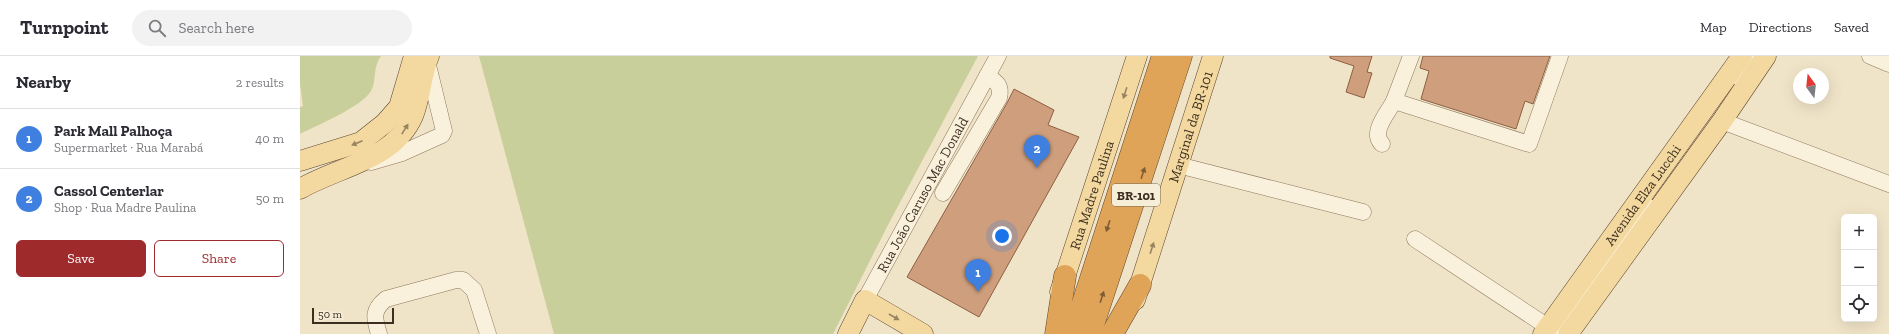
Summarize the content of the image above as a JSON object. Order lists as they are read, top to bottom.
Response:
{
  "streets": {
    "highway": ["BR-101"],
    "main road": [
      "Marginal da BR-101",
      "Rua João Caruso Mac Donald",
      "Rua Madre Paulina",
      "Avenida Elza Lucchi"
    ]
  },
  "one_way": ["Marginal da BR-101", "Rua Madre Paulina"],
  "scale_bar": "50 m",
  "north": "top",
  "page": {
    "header": "Turnpoint",
    "search": "Search here",
    "nav": ["Map", "Directions", "Saved"],
    "heading": ["Nearby", "2 results"],
    "list": [
      {
        "mark": "1",
        "name": "Park Mall Palhoça",
        "note": "Supermarket · Rua Marabá",
        "value": "40 m"
      },
      {
        "mark": "2",
        "name": "Cassol Centerlar",
        "note": "Shop · Rua Madre Paulina",
        "value": "50 m"
      }
    ],
    "pins": ["2", "1"],
    "map_buttons": ["+", "−"],
    "buttons": ["Save", "Share"],
    "scale": "50 m"
  }
}
